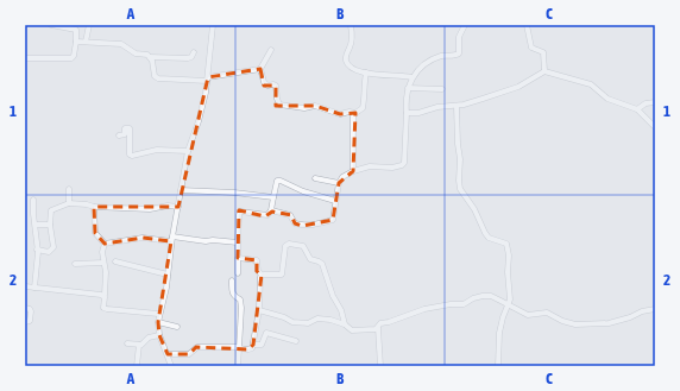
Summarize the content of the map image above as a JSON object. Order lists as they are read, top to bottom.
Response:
{
  "grid": {
    "columns": ["A", "B", "C"],
    "rows": ["1", "2"]
  }
}
